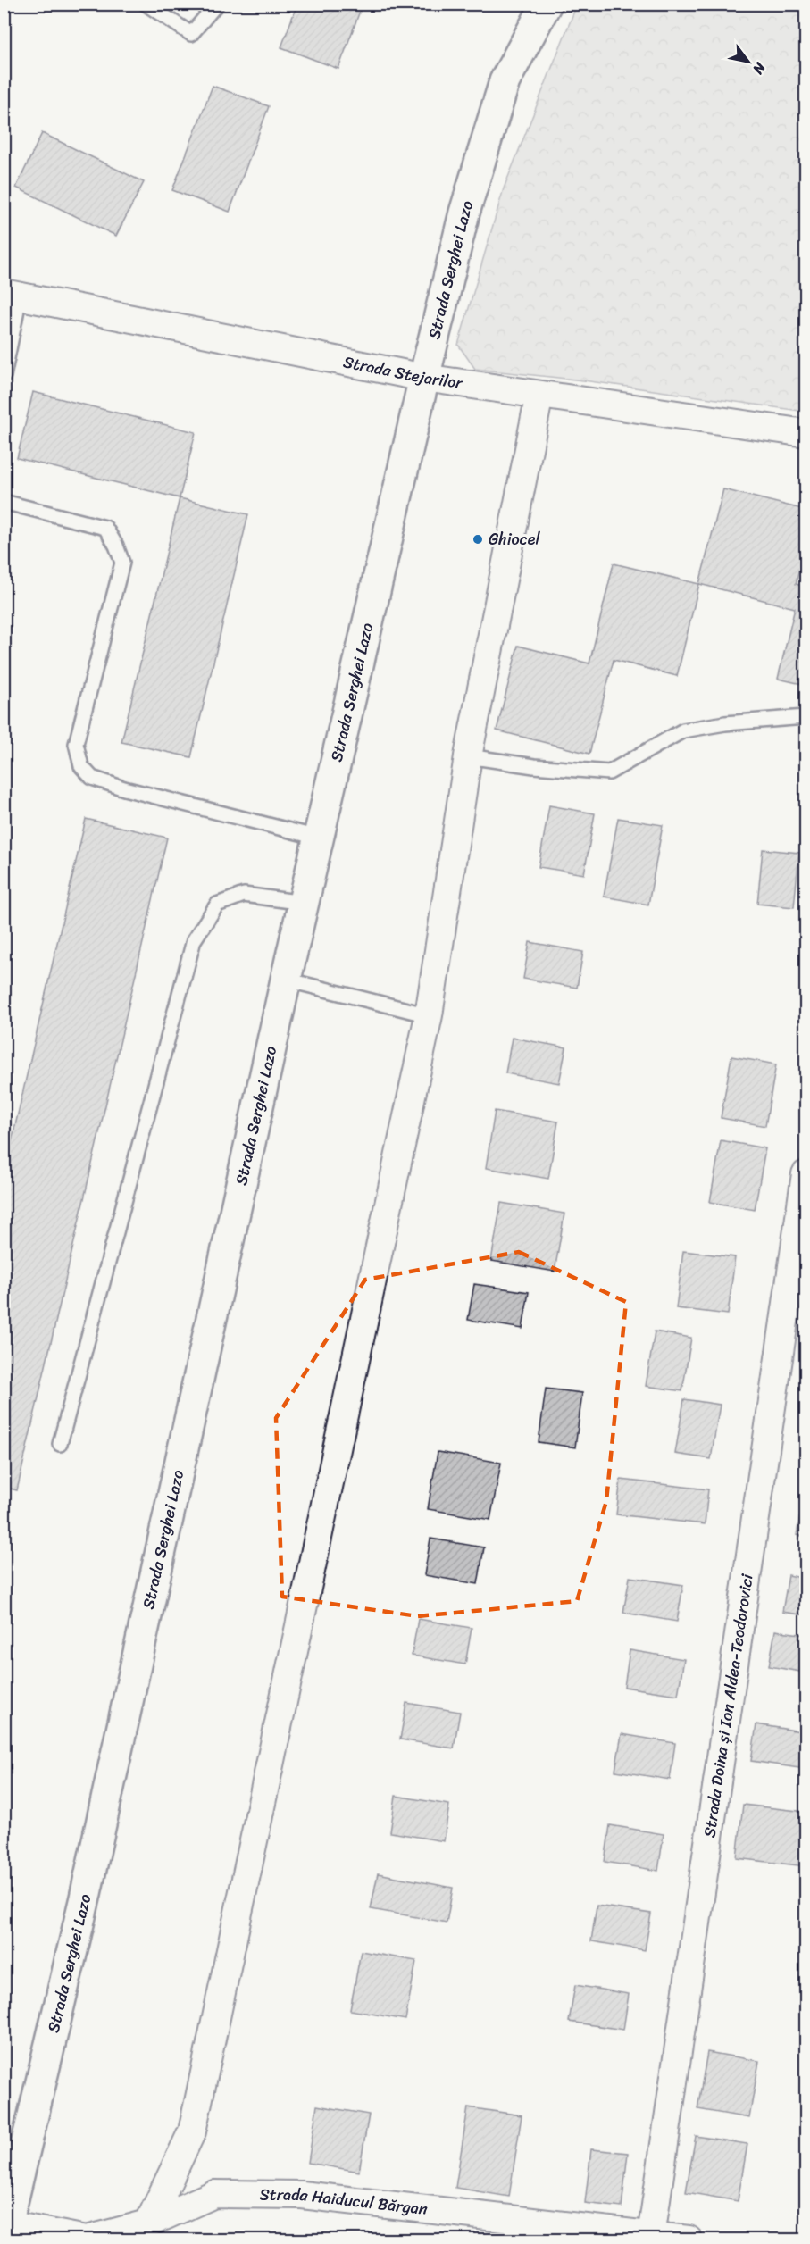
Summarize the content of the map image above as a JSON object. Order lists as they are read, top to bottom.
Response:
{
  "streets": {
    "street": [
      "Strada Serghei Lazo",
      "Strada Stejarilor",
      "Strada Doina și Ion Aldea-Teodorovici",
      "Strada Haiducul Bărgan"
    ]
  },
  "crossings": [
    ["Strada Serghei Lazo", "Strada Stejarilor"],
    ["Strada Serghei Lazo", "Strada Haiducul Bărgan"],
    ["Strada Doina și Ion Aldea-Teodorovici", "Strada Haiducul Bărgan"]
  ],
  "places": ["Ghiocel"],
  "north": "bottom right"
}
